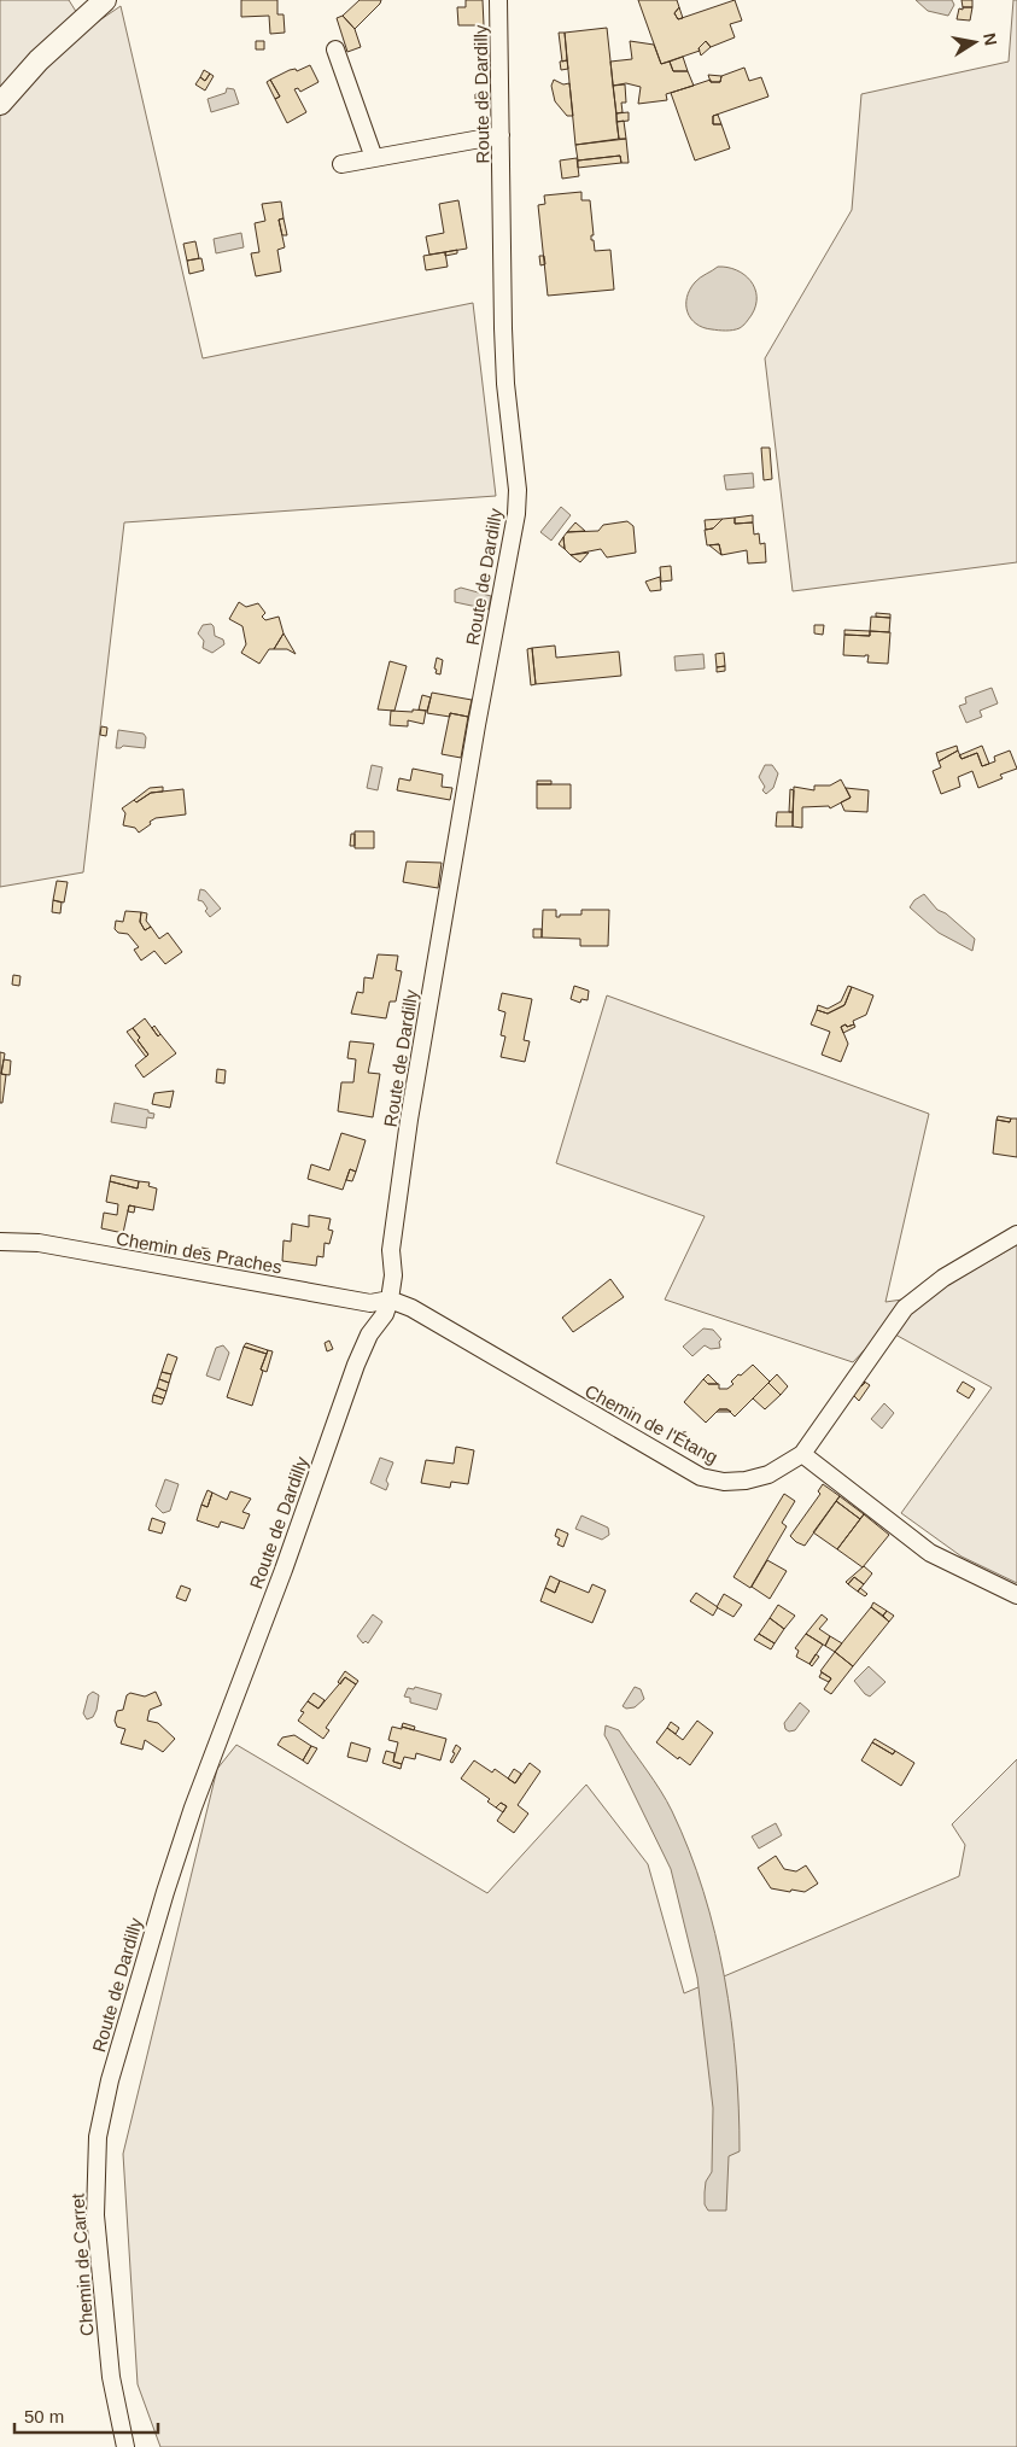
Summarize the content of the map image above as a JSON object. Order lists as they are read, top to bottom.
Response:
{
  "streets": {
    "street": [
      "Route de Dardilly",
      "Chemin des Praches",
      "Chemin de l'Étang",
      "Chemin de Carret"
    ]
  },
  "crossings": [
    ["Route de Dardilly", "Chemin des Praches"],
    ["Route de Dardilly", "Chemin de l'Étang"],
    ["Route de Dardilly", "Chemin de Carret"],
    ["Chemin des Praches", "Chemin de l'Étang"]
  ],
  "scale_bar": "50 m",
  "north": "right"
}
